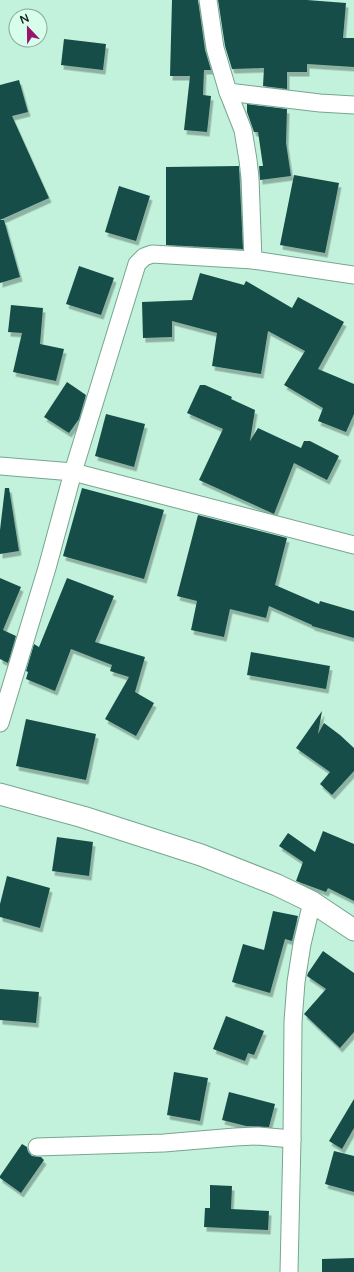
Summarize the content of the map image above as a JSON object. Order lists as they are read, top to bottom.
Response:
{
  "north": "top"
}
